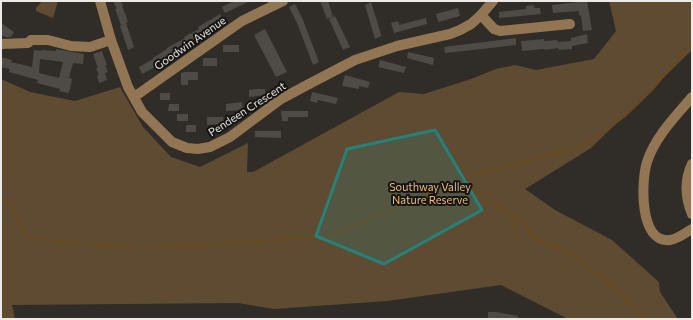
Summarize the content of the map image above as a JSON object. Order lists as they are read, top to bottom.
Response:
{
  "streets": {
    "street": ["Goodwin Avenue", "Pendeen Crescent"]
  },
  "crossings": [
    ["Goodwin Avenue", "Pendeen Crescent"]
  ],
  "parks": ["Southway Valley Nature Reserve"]
}
